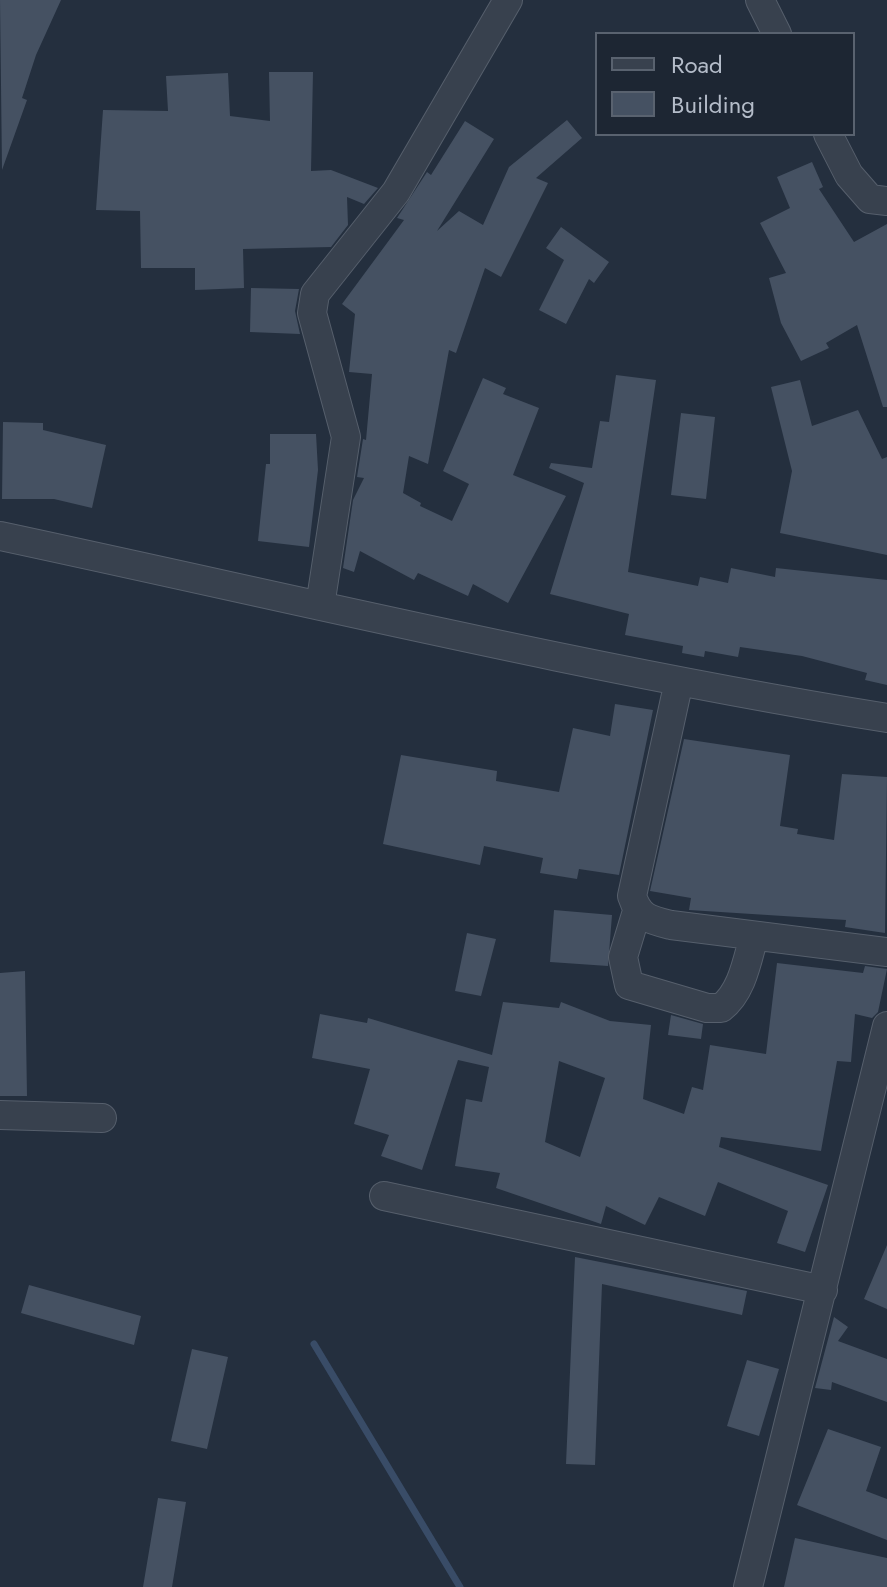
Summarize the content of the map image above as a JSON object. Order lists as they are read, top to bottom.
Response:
{
  "legend": ["Road", "Building"]
}
